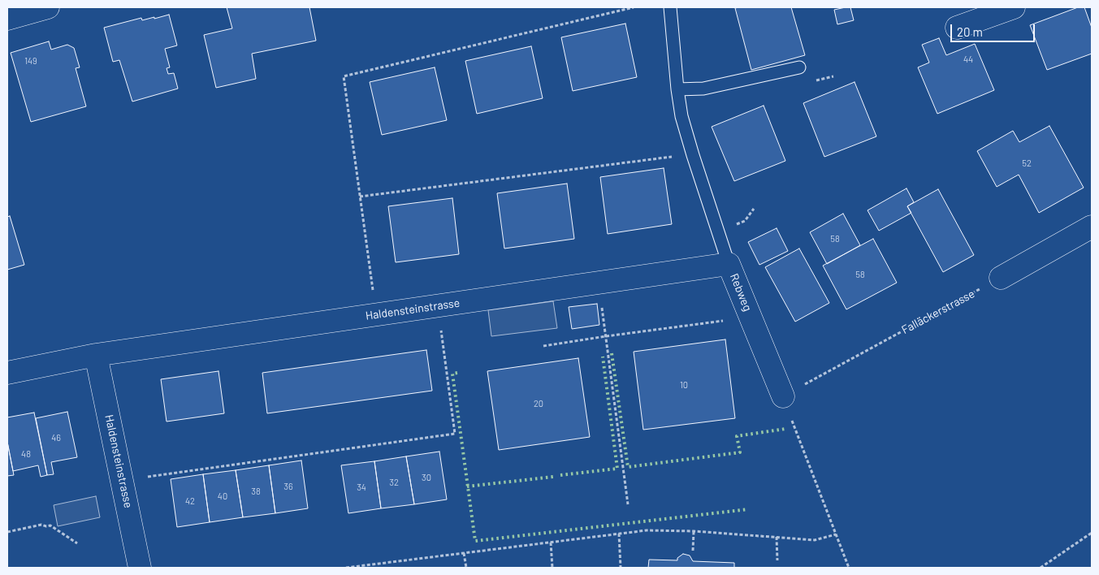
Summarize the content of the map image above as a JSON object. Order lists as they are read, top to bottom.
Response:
{
  "streets": {
    "street": ["Rebweg", "Haldensteinstrasse"],
    "path": ["Falläckerstrasse"]
  },
  "crossings": [
    ["Rebweg", "Haldensteinstrasse"],
    ["Rebweg", "Falläckerstrasse"]
  ],
  "house_numbers": [
    "44",
    "149",
    "52",
    "58",
    "58",
    "10",
    "20",
    "46",
    "48",
    "30",
    "32",
    "36",
    "34",
    "38",
    "40",
    "42"
  ],
  "scale_bar": "20 m"
}
